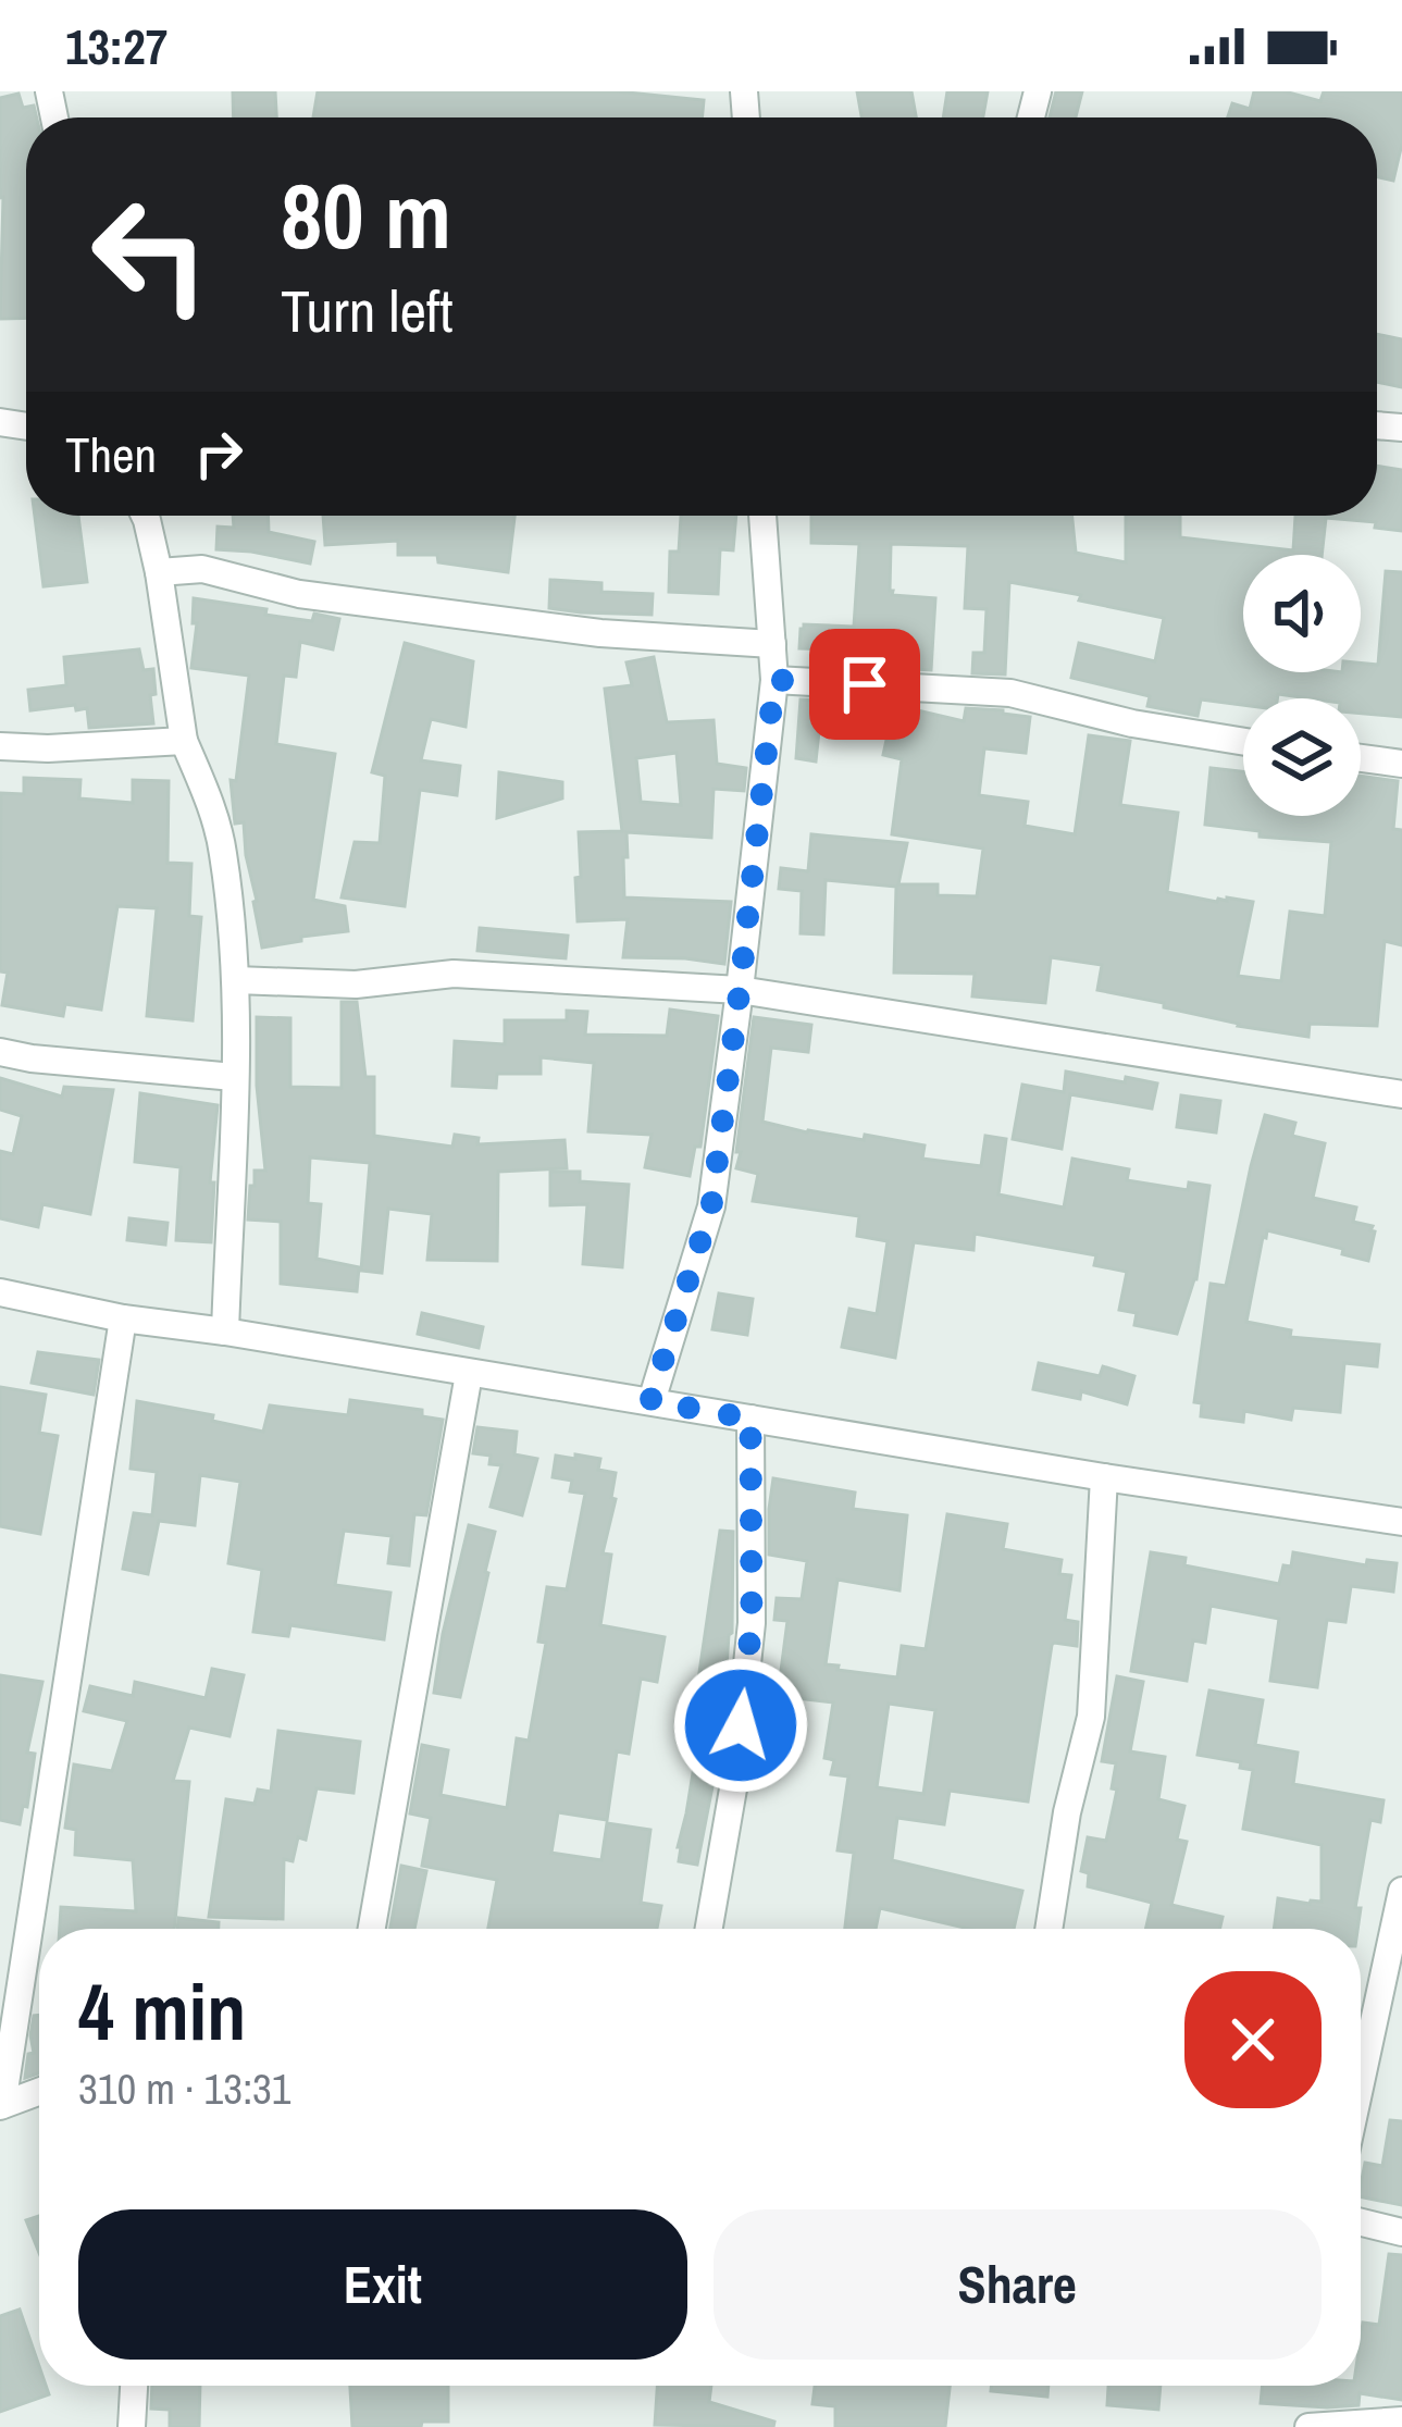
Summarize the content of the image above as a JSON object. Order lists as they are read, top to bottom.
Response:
{
  "page": {
    "status": "13:27",
    "turn": ["80 m", "Turn left"],
    "then": "Then",
    "heading": ["4 min", "310 m · 13:31"],
    "buttons": ["Exit", "Share"]
  }
}
